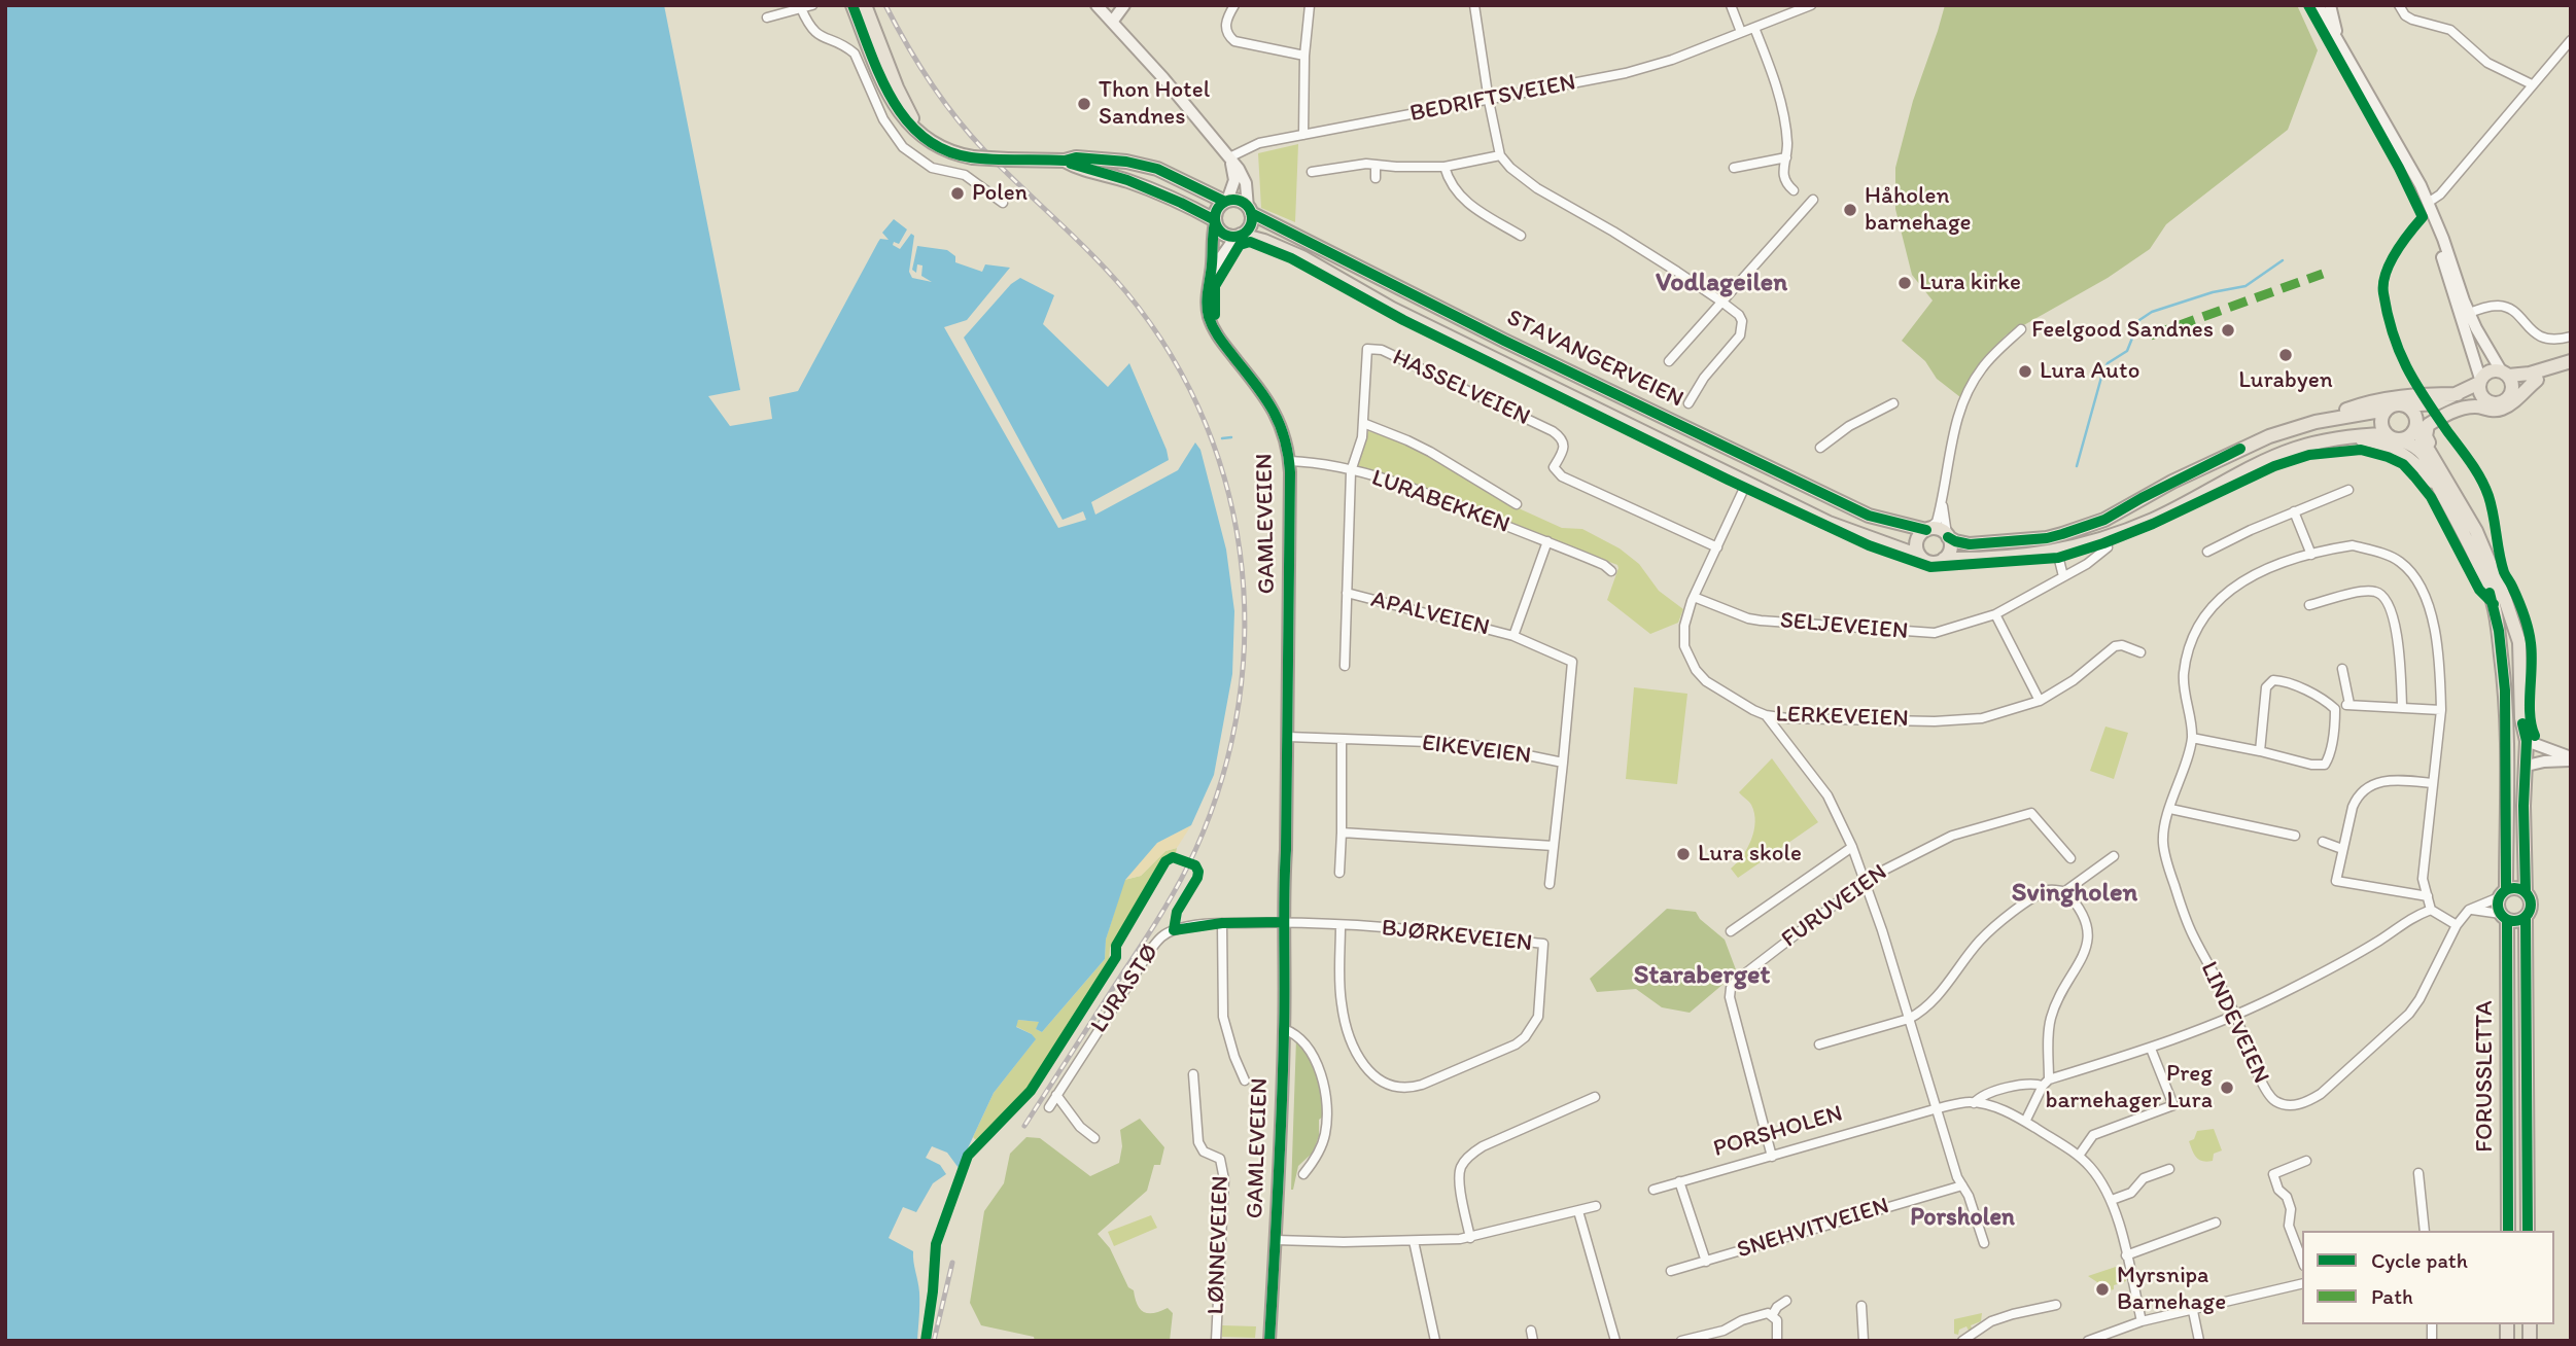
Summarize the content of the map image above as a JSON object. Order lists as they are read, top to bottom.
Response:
{
  "streets": {
    "main road": ["STAVANGERVEIEN", "GAMLEVEIEN", "FORUSSLETTA"],
    "street": [
      "BEDRIFTSVEIEN",
      "HASSELVEIEN",
      "LURABEKKEN",
      "APALVEIEN",
      "SELJEVEIEN",
      "LERKEVEIEN",
      "EIKEVEIEN",
      "FURUVEIEN",
      "BJØRKEVEIEN",
      "LURASTØ",
      "LINDEVEIEN",
      "PORSHOLEN",
      "SNEHVITVEIEN",
      "LØNNEVEIEN"
    ]
  },
  "crossings": [
    ["STAVANGERVEIEN", "GAMLEVEIEN"],
    ["STAVANGERVEIEN", "LERKEVEIEN"],
    ["HASSELVEIEN", "LURABEKKEN"],
    ["HASSELVEIEN", "APALVEIEN"],
    ["HASSELVEIEN", "LERKEVEIEN"],
    ["LURABEKKEN", "GAMLEVEIEN"],
    ["LURABEKKEN", "APALVEIEN"],
    ["GAMLEVEIEN", "EIKEVEIEN"],
    ["GAMLEVEIEN", "BJØRKEVEIEN"],
    ["GAMLEVEIEN", "LURASTØ"],
    ["APALVEIEN", "EIKEVEIEN"],
    ["SELJEVEIEN", "LERKEVEIEN"],
    ["FURUVEIEN", "PORSHOLEN"],
    ["BJØRKEVEIEN", "LURASTØ"],
    ["LINDEVEIEN", "PORSHOLEN"],
    ["PORSHOLEN", "SNEHVITVEIEN"]
  ],
  "districts": [
    "Vodlageilen",
    "Svingholen",
    "Staraberget",
    "Porsholen"
  ],
  "places": [
    "Thon Hotel Sandnes",
    "Polen",
    "Håholen barnehage",
    "Lura kirke",
    "Feelgood Sandnes",
    "Lurabyen",
    "Lura Auto",
    "Lura skole",
    "Preg barnehager Lura",
    "Myrsnipa Barnehage"
  ],
  "legend": ["Cycle path", "Path"]
}
